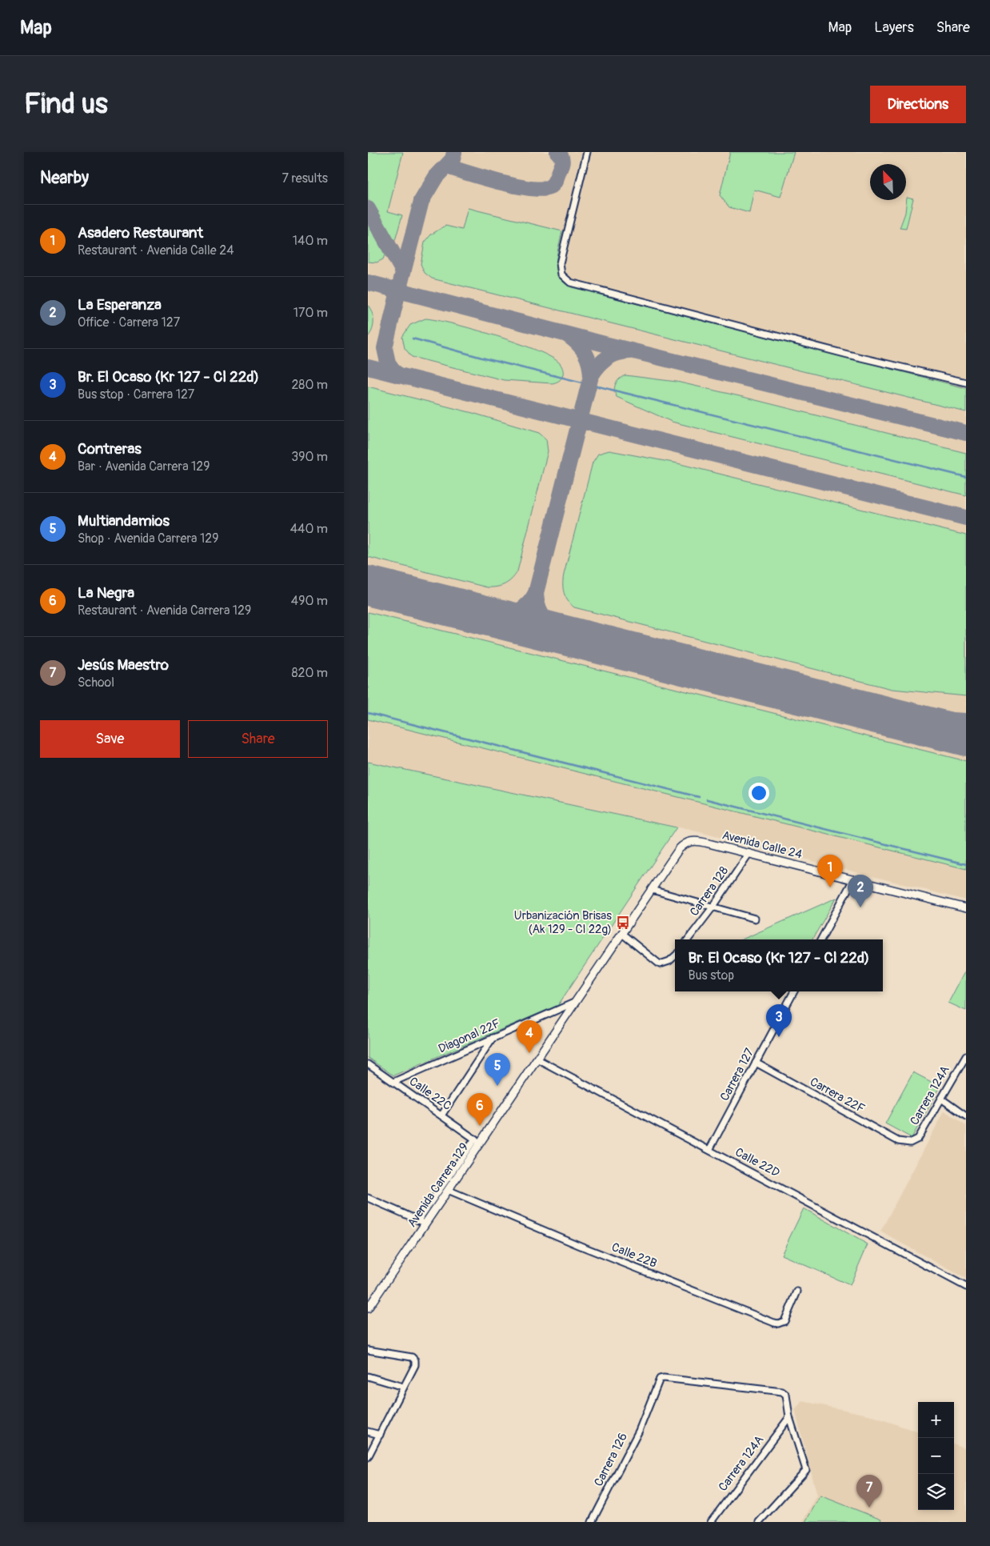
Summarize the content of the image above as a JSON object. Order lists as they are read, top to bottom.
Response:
{
  "streets": {
    "main road": ["Avenida Calle 24", "Avenida Carrera 129"],
    "street": [
      "Carrera 128",
      "Diagonal 22F",
      "Carrera 127",
      "Calle 22C",
      "Carrera 22F",
      "Carrera 124A",
      "Calle 22D",
      "Calle 22B",
      "Carrera 126"
    ]
  },
  "crossings": [
    ["Avenida Calle 24", "Carrera 128"],
    ["Avenida Calle 24", "Avenida Carrera 129"],
    ["Diagonal 22F", "Calle 22C"],
    ["Diagonal 22F", "Avenida Carrera 129"],
    ["Carrera 127", "Carrera 22F"],
    ["Carrera 127", "Calle 22D"],
    ["Calle 22C", "Avenida Carrera 129"],
    ["Carrera 22F", "Carrera 124A"],
    ["Carrera 124A", "Carrera 126"],
    ["Calle 22D", "Avenida Carrera 129"],
    ["Avenida Carrera 129", "Calle 22B"]
  ],
  "places": {
    "bus stop": ["Urbanización Brisas (Ak 129 - Cl 22g)"]
  },
  "north": "top left",
  "page": {
    "header": "Map",
    "nav": ["Map", "Layers", "Share"],
    "buttons": [
      "Directions",
      ["Save", "Share"]
    ],
    "title": "Find us",
    "heading": ["Nearby", "7 results"],
    "list": [
      {
        "mark": "1",
        "name": "Asadero Restaurant",
        "note": "Restaurant · Avenida Calle 24",
        "value": "140 m"
      },
      {
        "mark": "2",
        "name": "La Esperanza",
        "note": "Office · Carrera 127",
        "value": "170 m"
      },
      {
        "mark": "3",
        "name": "Br. El Ocaso (Kr 127 - Cl 22d)",
        "note": "Bus stop · Carrera 127",
        "value": "280 m"
      },
      {
        "mark": "4",
        "name": "Contreras",
        "note": "Bar · Avenida Carrera 129",
        "value": "390 m"
      },
      {
        "mark": "5",
        "name": "Multiandamios",
        "note": "Shop · Avenida Carrera 129",
        "value": "440 m"
      },
      {
        "mark": "6",
        "name": "La Negra",
        "note": "Restaurant · Avenida Carrera 129",
        "value": "490 m"
      },
      {
        "mark": "7",
        "name": "Jesús Maestro",
        "note": "School",
        "value": "820 m"
      }
    ],
    "pins": [
      "1",
      "2",
      "3",
      "4",
      "5",
      "6",
      "7"
    ],
    "popup": ["Br. El Ocaso (Kr 127 - Cl 22d)", "Bus stop"],
    "map_buttons": ["+", "−"]
  }
}
